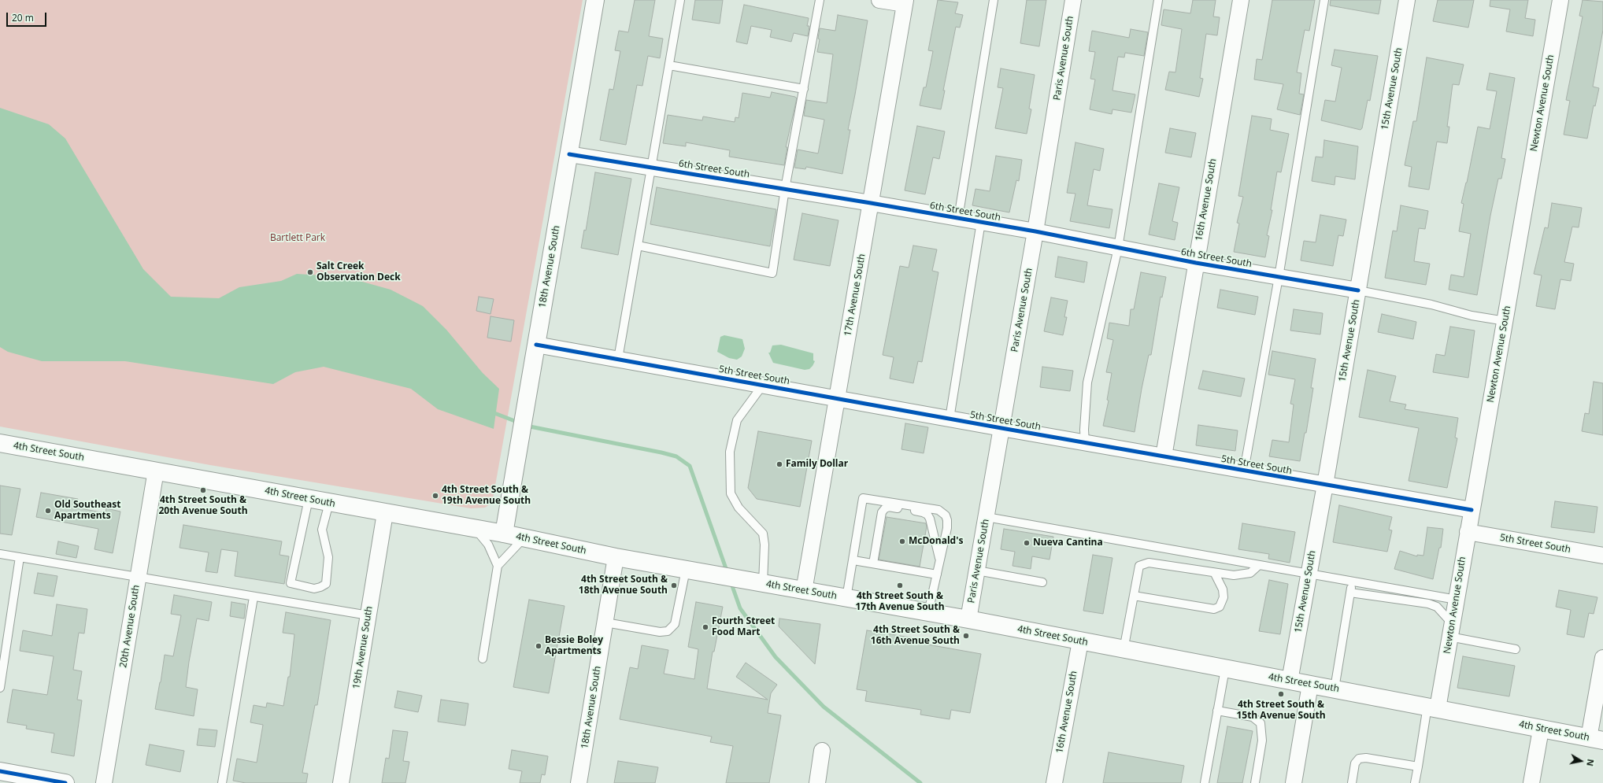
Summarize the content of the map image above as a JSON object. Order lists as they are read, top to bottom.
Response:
{
  "streets": {
    "main road": ["18th Avenue South", "4th Street South"],
    "street": [
      "Paris Avenue South",
      "15th Avenue South",
      "Newton Avenue South",
      "6th Street South",
      "16th Avenue South",
      "17th Avenue South",
      "5th Street South",
      "20th Avenue South",
      "19th Avenue South"
    ]
  },
  "crossings": [
    ["Paris Avenue South", "6th Street South"],
    ["Paris Avenue South", "5th Street South"],
    ["Paris Avenue South", "4th Street South"],
    ["15th Avenue South", "6th Street South"],
    ["15th Avenue South", "5th Street South"],
    ["15th Avenue South", "4th Street South"],
    ["Newton Avenue South", "5th Street South"],
    ["Newton Avenue South", "4th Street South"],
    ["6th Street South", "16th Avenue South"],
    ["6th Street South", "18th Avenue South"],
    ["6th Street South", "17th Avenue South"],
    ["16th Avenue South", "5th Street South"],
    ["16th Avenue South", "4th Street South"],
    ["18th Avenue South", "5th Street South"],
    ["18th Avenue South", "4th Street South"],
    ["17th Avenue South", "5th Street South"],
    ["17th Avenue South", "4th Street South"],
    ["4th Street South", "20th Avenue South"],
    ["4th Street South", "19th Avenue South"]
  ],
  "parks": ["Bartlett Park"],
  "places": [
    "Salt Creek Observation Deck",
    "Family Dollar",
    "4th Street South & 20th Avenue South",
    "4th Street South & 19th Avenue South",
    "Old Southeast Apartments",
    "McDonald's",
    "Nueva Cantina",
    "4th Street South & 18th Avenue South",
    "4th Street South & 17th Avenue South",
    "Fourth Street Food Mart",
    "4th Street South & 16th Avenue South",
    "Bessie Boley Apartments",
    "4th Street South & 15th Avenue South"
  ],
  "scale_bar": "20 m",
  "north": "right"
}
